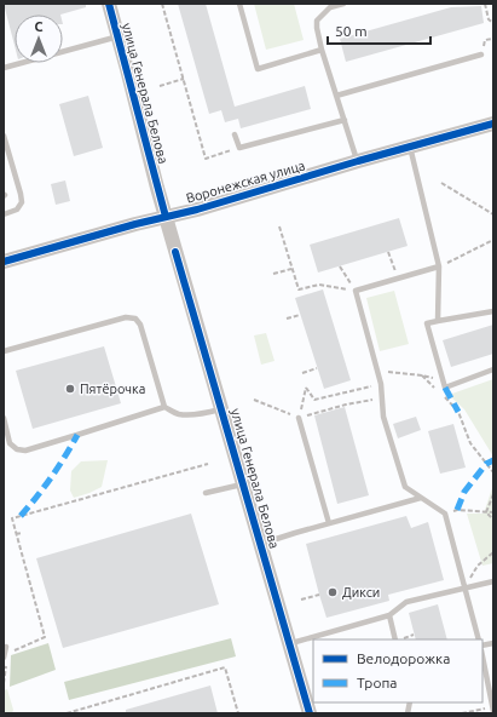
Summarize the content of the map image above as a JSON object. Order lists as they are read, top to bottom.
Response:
{
  "streets": {
    "street": ["улица Генерала Белова", "Воронежская улица"]
  },
  "crossings": [
    ["улица Генерала Белова", "Воронежская улица"]
  ],
  "places": ["Пятёрочка", "Дикси"],
  "legend": ["Велодорожка", "Тропа"],
  "scale_bar": "50 m",
  "north": "top"
}
